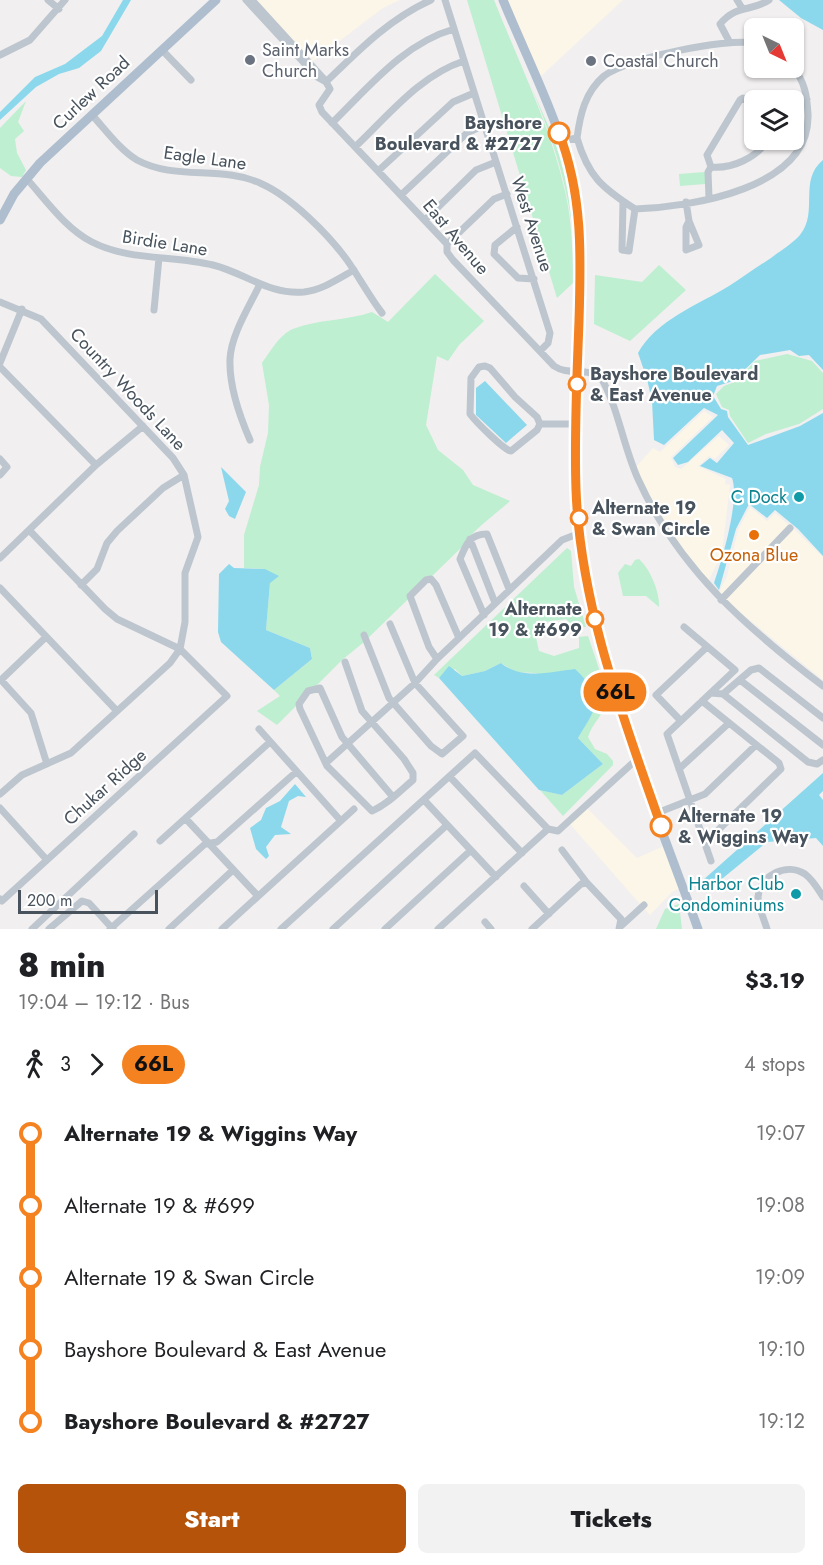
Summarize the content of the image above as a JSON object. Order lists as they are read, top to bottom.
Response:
{
  "streets": {
    "main road": ["Curlew Road"],
    "street": [
      "Eagle Lane",
      "West Avenue",
      "East Avenue",
      "Birdie Lane",
      "Country Woods Lane",
      "Chukar Ridge"
    ]
  },
  "crossings": [
    ["Curlew Road", "Eagle Lane"],
    ["Curlew Road", "Birdie Lane"],
    ["Eagle Lane", "Birdie Lane"],
    ["West Avenue", "East Avenue"],
    ["Country Woods Lane", "Chukar Ridge"]
  ],
  "places": [
    "Saint Marks Church",
    "Coastal Church",
    "Bayshore Boulevard & #2727",
    "Bayshore Boulevard & East Avenue",
    "C Dock",
    "Alternate 19 & Swan Circle",
    "Ozona Blue",
    "Alternate 19 & #699",
    "Alternate 19 & Wiggins Way",
    "Harbor Club Condominiums"
  ],
  "lines": ["bus line 66L"],
  "scale_bar": "200 m",
  "north": "bottom right",
  "page": {
    "on_map": "66L",
    "scale": "200 m",
    "heading": ["8 min", "19:04 – 19:12 · Bus", "$3.19"],
    "legs": ["3", "66L", "4 stops"],
    "list": [
      {
        "name": "Alternate 19 & Wiggins Way",
        "value": "19:07"
      },
      {
        "name": "Alternate 19 & #699",
        "value": "19:08"
      },
      {
        "name": "Alternate 19 & Swan Circle",
        "value": "19:09"
      },
      {
        "name": "Bayshore Boulevard & East Avenue",
        "value": "19:10"
      },
      {
        "name": "Bayshore Boulevard & #2727",
        "value": "19:12"
      }
    ],
    "buttons": ["Start", "Tickets"]
  }
}
